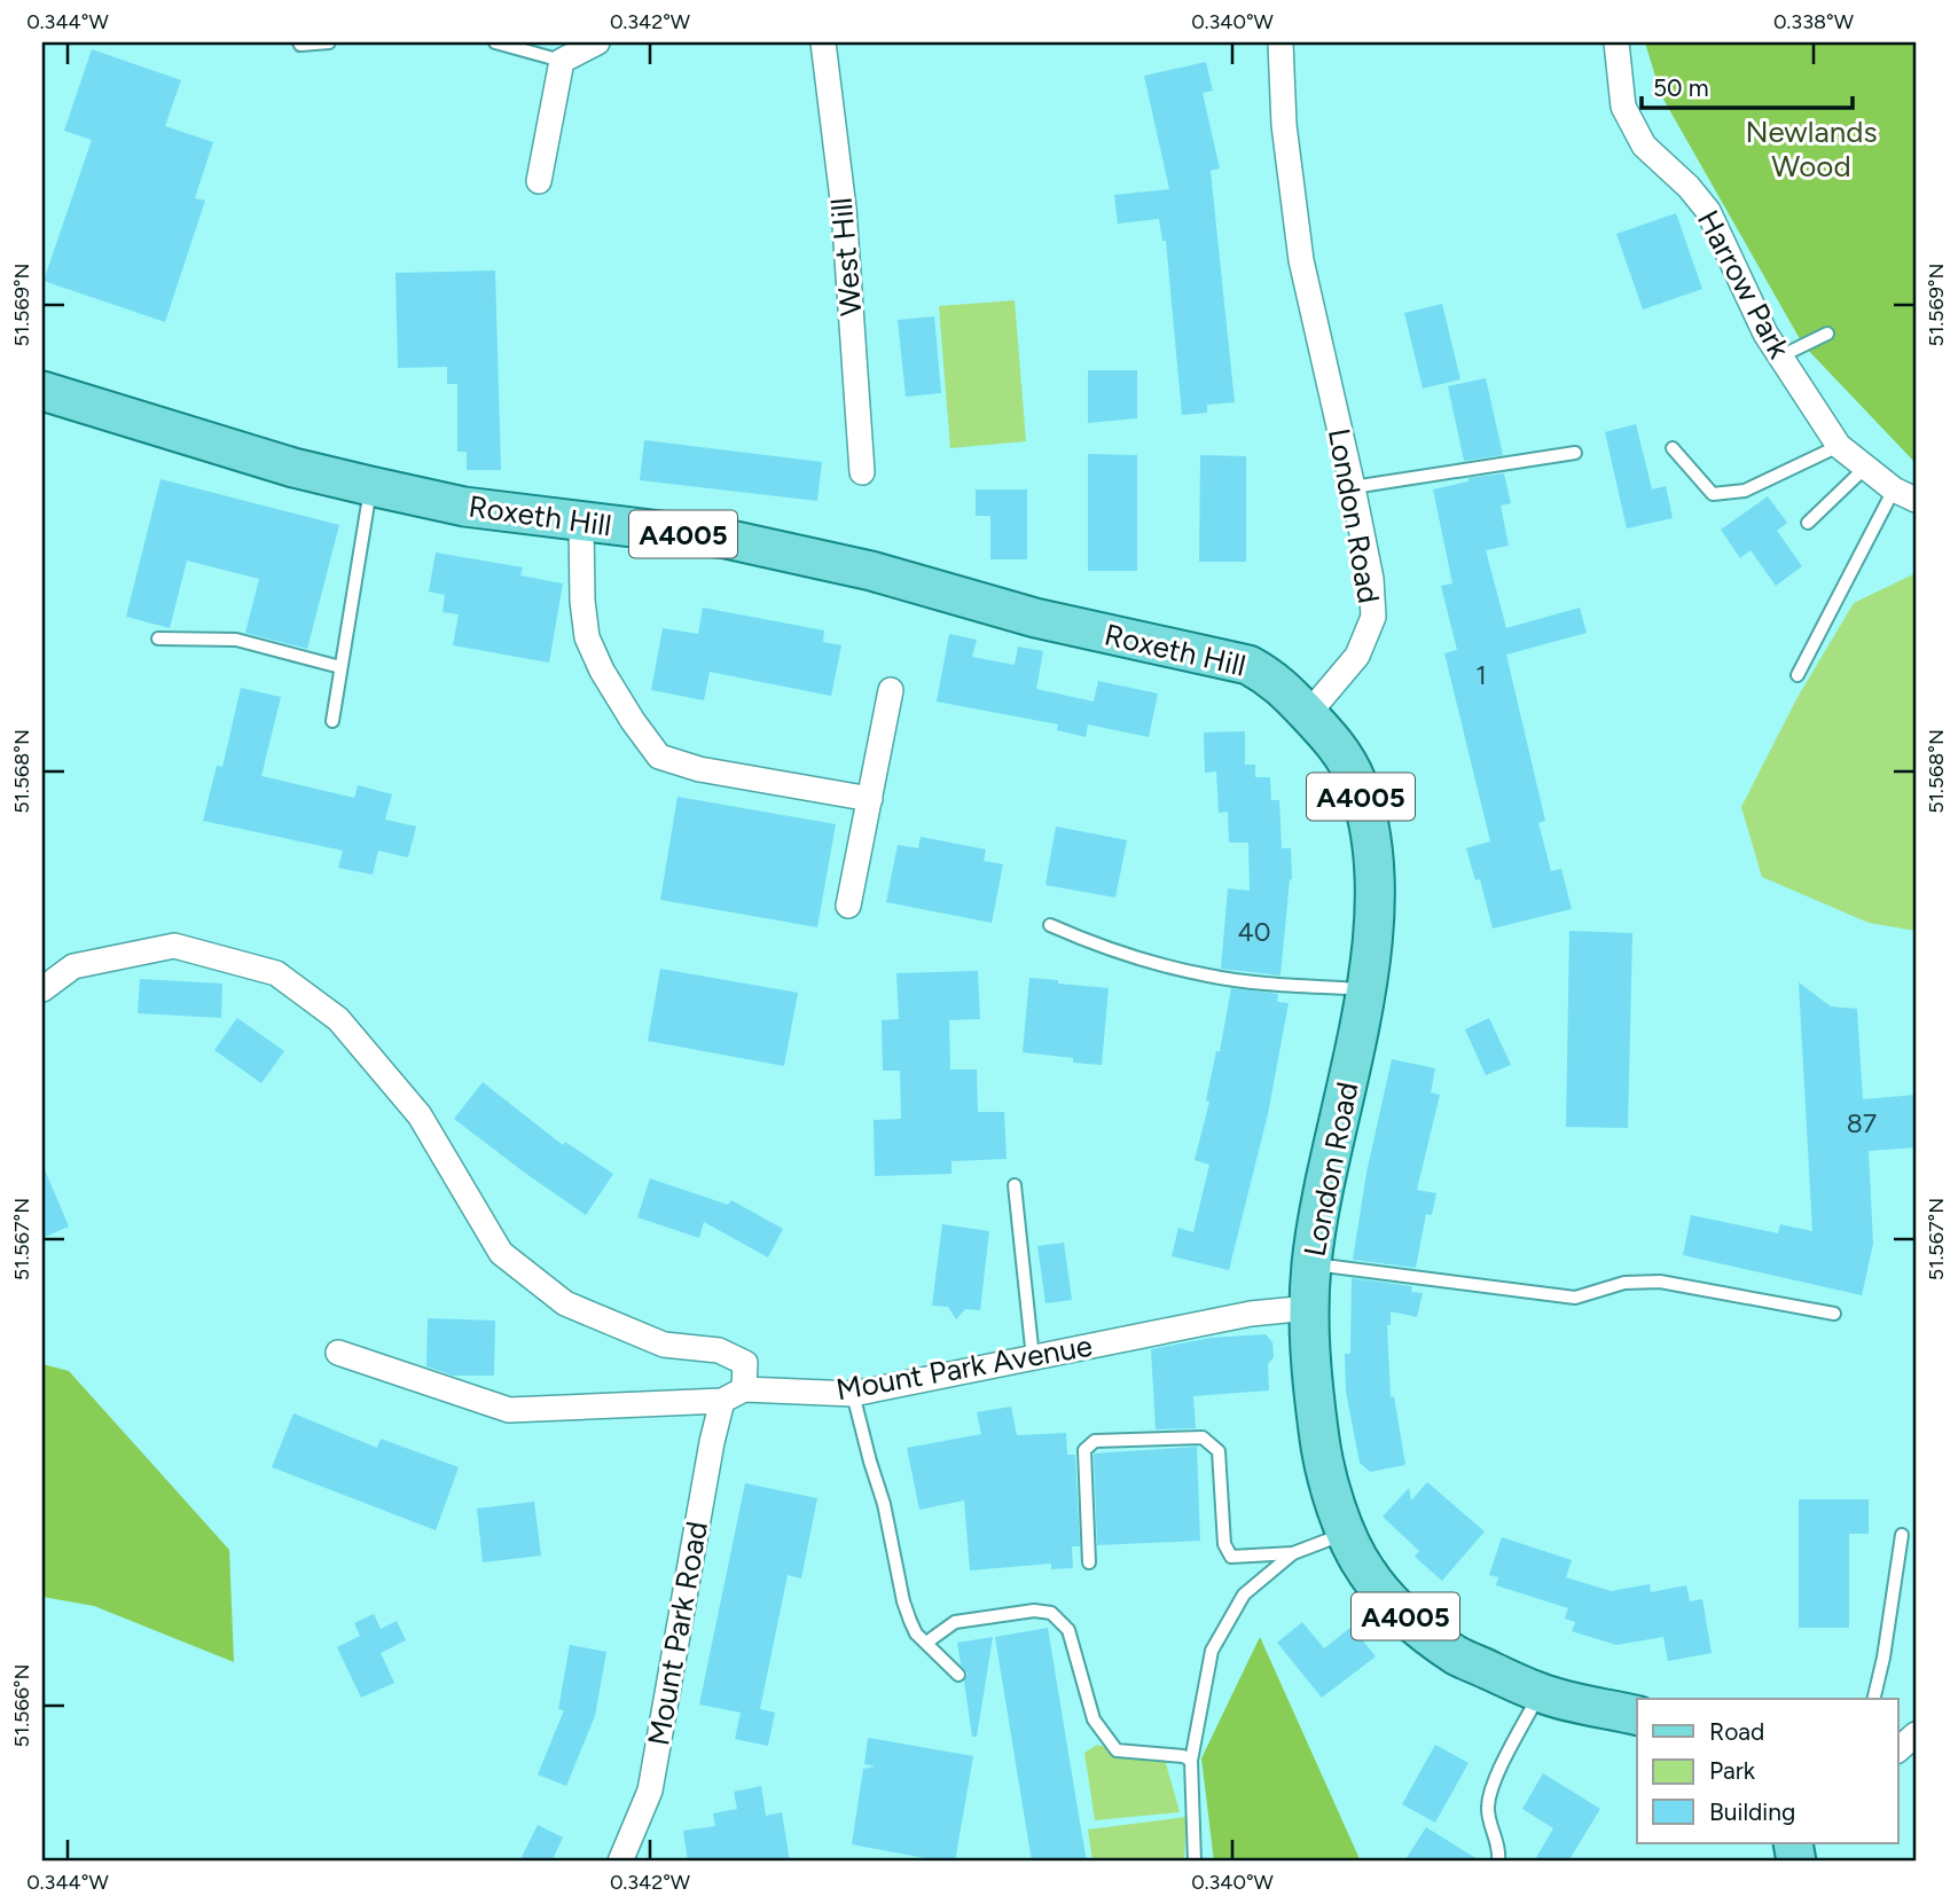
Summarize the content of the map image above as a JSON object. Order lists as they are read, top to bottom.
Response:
{
  "streets": {
    "main road": ["Roxeth Hill", "London Road", "A4005"],
    "street": [
      "West Hill",
      "Harrow Park",
      "Mount Park Avenue",
      "Mount Park Road"
    ]
  },
  "crossings": [
    ["Roxeth Hill", "London Road"],
    ["London Road", "A4005"],
    ["London Road", "Mount Park Avenue"],
    ["Mount Park Avenue", "Mount Park Road"]
  ],
  "parks": ["Newlands Wood"],
  "house_numbers": ["1", "40", "87"],
  "legend": ["Road", "Park", "Building"],
  "scale_bar": "50 m",
  "coordinates": [
    "0.344°W",
    "0.342°W",
    "0.340°W",
    "0.338°W",
    "51.569°N",
    "51.568°N",
    "51.567°N",
    "51.566°N"
  ]
}
